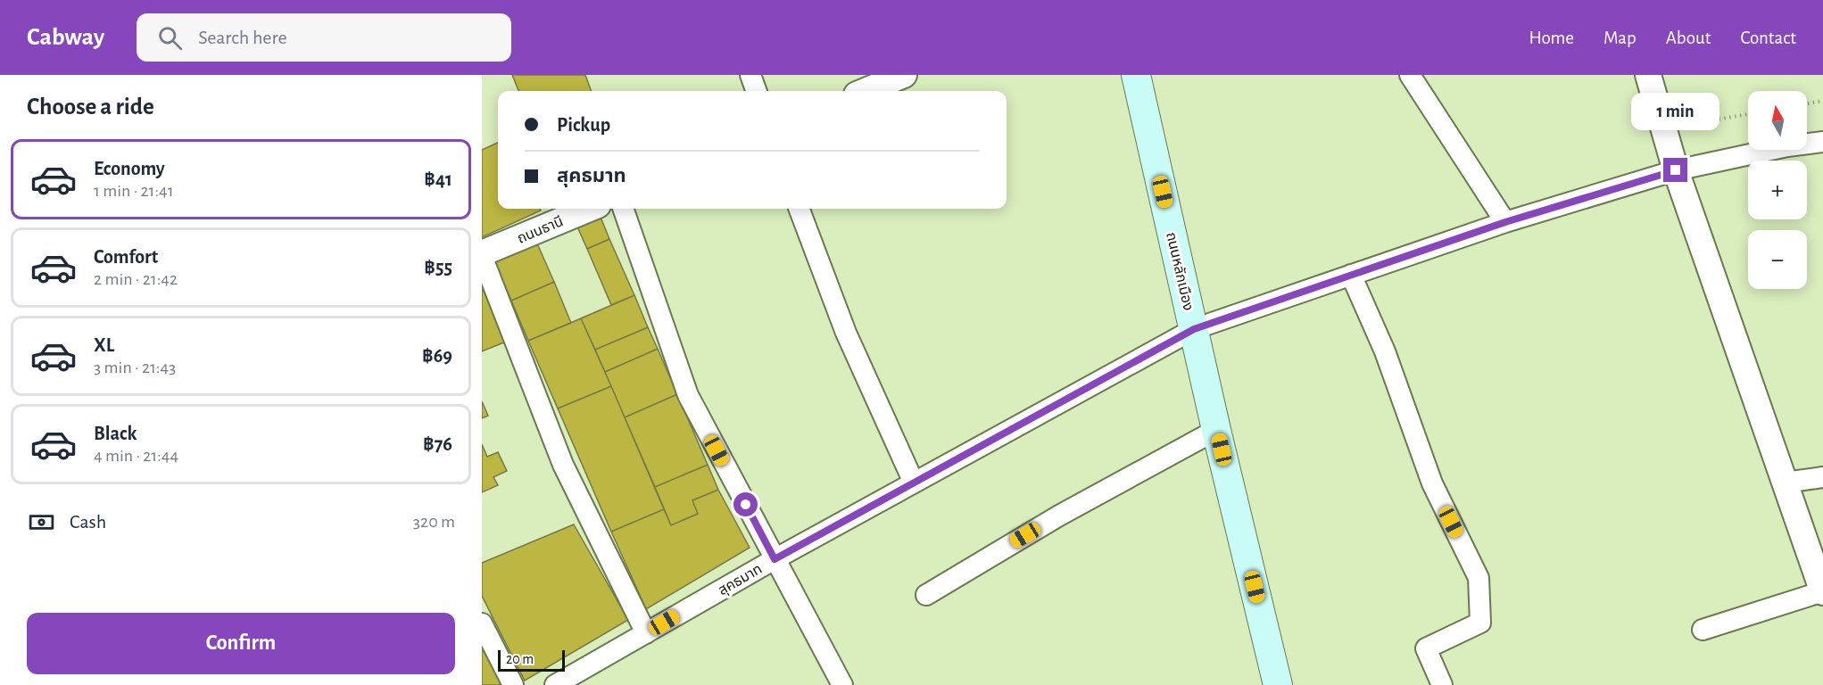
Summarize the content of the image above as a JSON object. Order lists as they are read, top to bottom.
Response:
{
  "streets": {
    "main road": ["ถนนหลักเมือง"],
    "street": ["ถนนธานี", "สุคธมาท"]
  },
  "crossings": [
    ["ถนนหลักเมือง", "สุคธมาท"]
  ],
  "scale_bar": "20 m",
  "north": "top",
  "page": {
    "header": "Cabway",
    "search": "Search here",
    "nav": [
      "Home",
      "Map",
      "About",
      "Contact"
    ],
    "heading": "Choose a ride",
    "map_buttons": ["+", "−"],
    "banner": ["Pickup", "สุคธมาท"],
    "bubble": "1 min",
    "list": [
      {
        "name": "Economy",
        "note": "1 min · 21:41",
        "value": "฿41"
      },
      {
        "name": "Comfort",
        "note": "2 min · 21:42",
        "value": "฿55"
      },
      {
        "name": "XL",
        "note": "3 min · 21:43",
        "value": "฿69"
      },
      {
        "name": "Black",
        "note": "4 min · 21:44",
        "value": "฿76"
      }
    ],
    "pay": ["Cash", "320 m"],
    "buttons": "Confirm",
    "scale": "20 m"
  }
}
